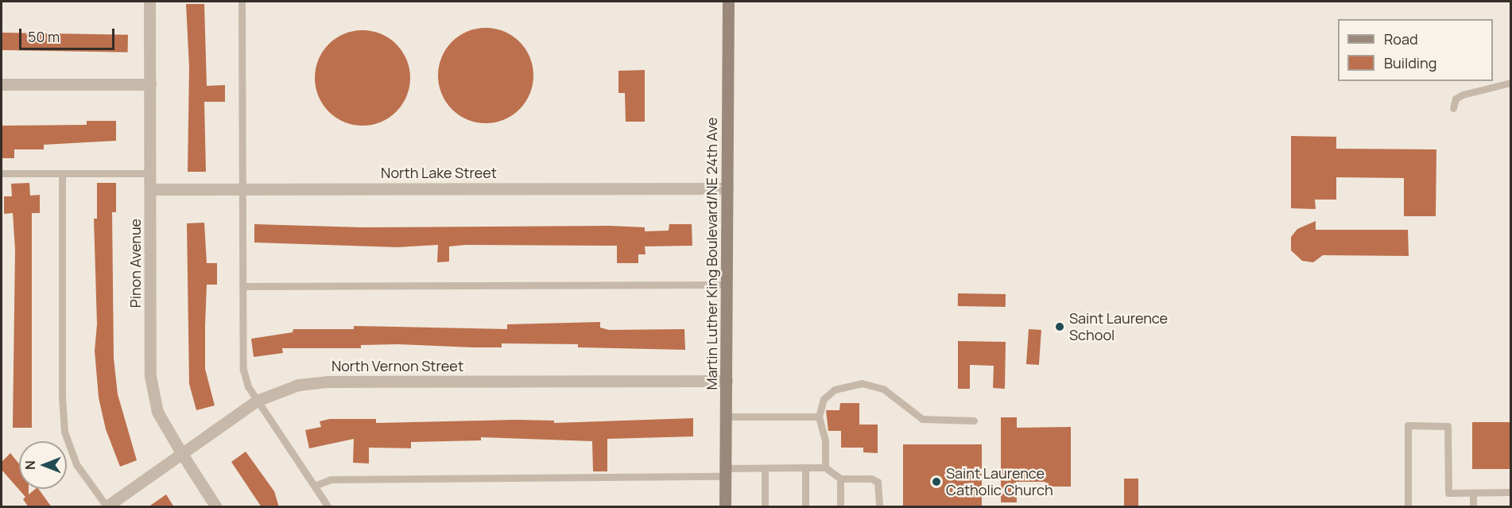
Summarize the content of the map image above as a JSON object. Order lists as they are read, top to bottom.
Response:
{
  "streets": {
    "main road": ["Martin Luther King Boulevard/NE 24th Ave"],
    "street": ["North Lake Street", "Pinon Avenue", "North Vernon Street"]
  },
  "crossings": [
    ["North Lake Street", "Martin Luther King Boulevard/NE 24th Ave"],
    ["North Lake Street", "Pinon Avenue"],
    ["Martin Luther King Boulevard/NE 24th Ave", "North Vernon Street"],
    ["Pinon Avenue", "North Vernon Street"]
  ],
  "places": ["Saint Laurence School", "Saint Laurence Catholic Church"],
  "legend": ["Road", "Building"],
  "scale_bar": "50 m",
  "north": "left"
}
